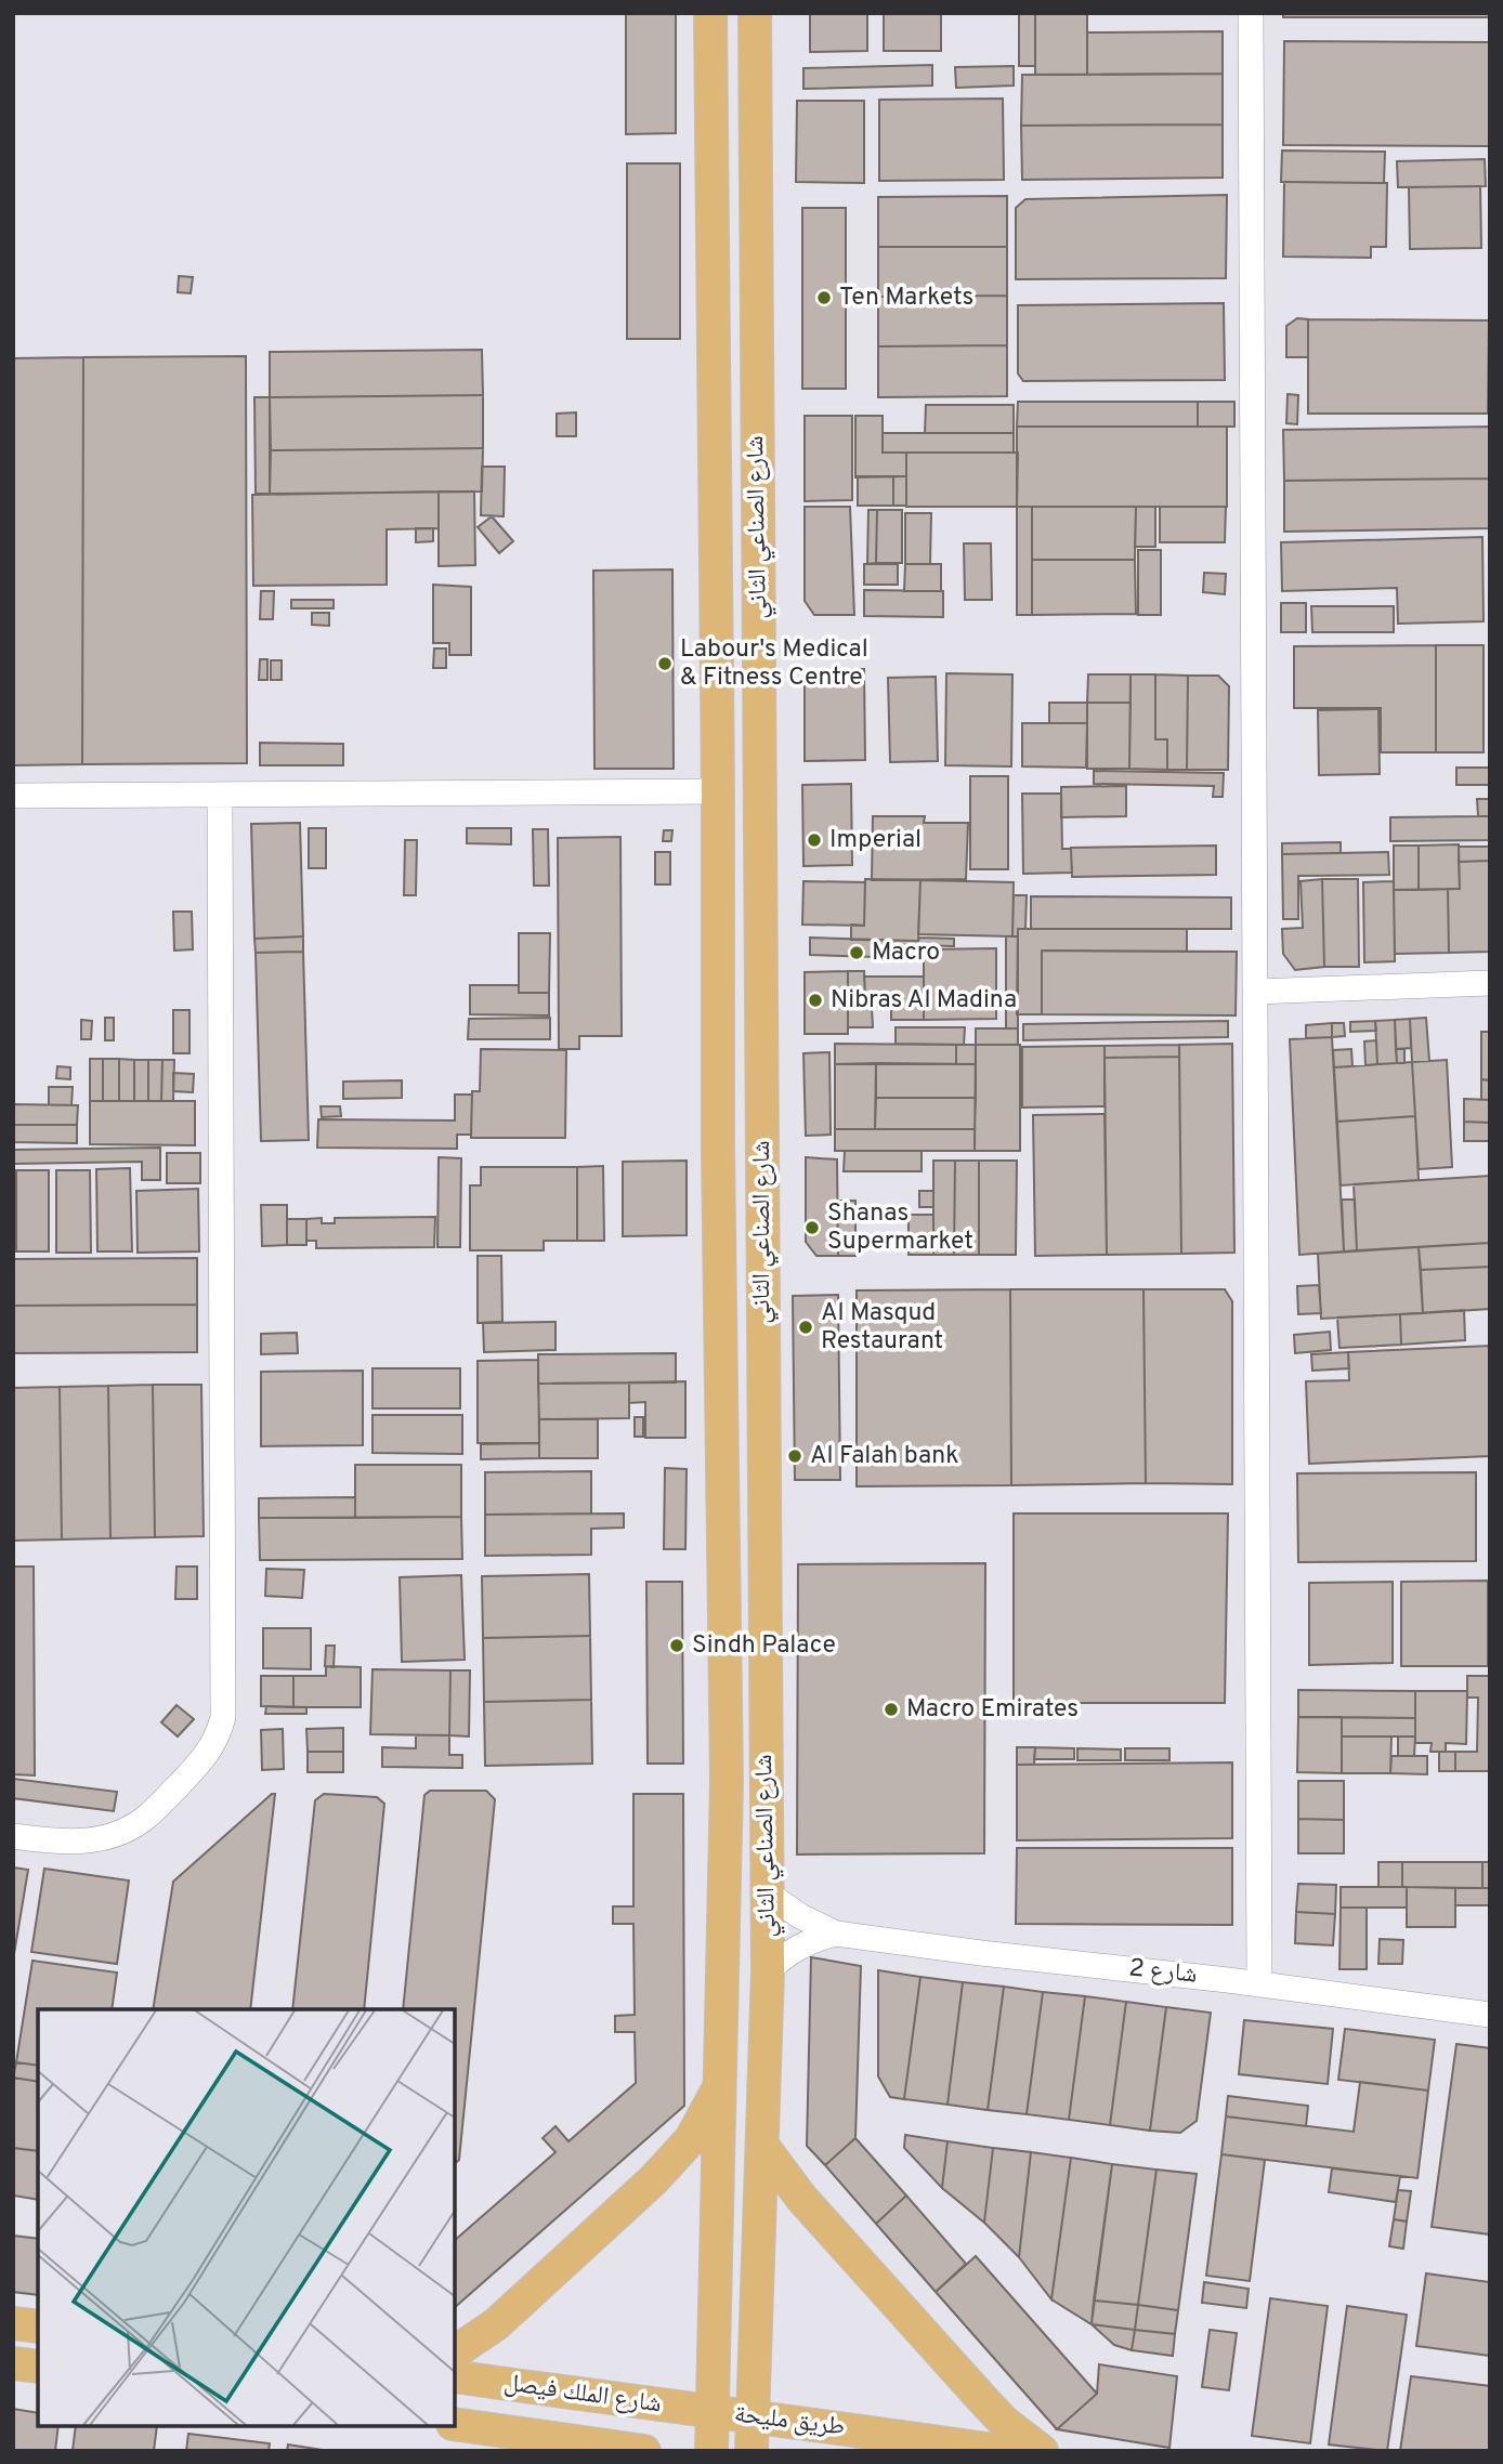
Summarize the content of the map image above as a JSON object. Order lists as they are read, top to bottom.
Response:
{
  "streets": {
    "main road": ["شارع الصناعي الثاني", "شارع الملك فيصل", "طريق مليحة"],
    "street": ["شارع 2"]
  },
  "crossings": [
    ["شارع الصناعي الثاني", "شارع 2"],
    ["شارع الصناعي الثاني", "شارع الملك فيصل"],
    ["شارع الصناعي الثاني", "طريق مليحة"],
    ["شارع الملك فيصل", "طريق مليحة"]
  ],
  "places": [
    "Ten Markets",
    "Labour's Medical & Fitness Centre",
    "Imperial",
    "Macro",
    "Nibras Al Madina",
    "Shanas Supermarket",
    "Al Masqud Restaurant",
    "Al Falah bank",
    "Sindh Palace",
    "Macro Emirates"
  ]
}
